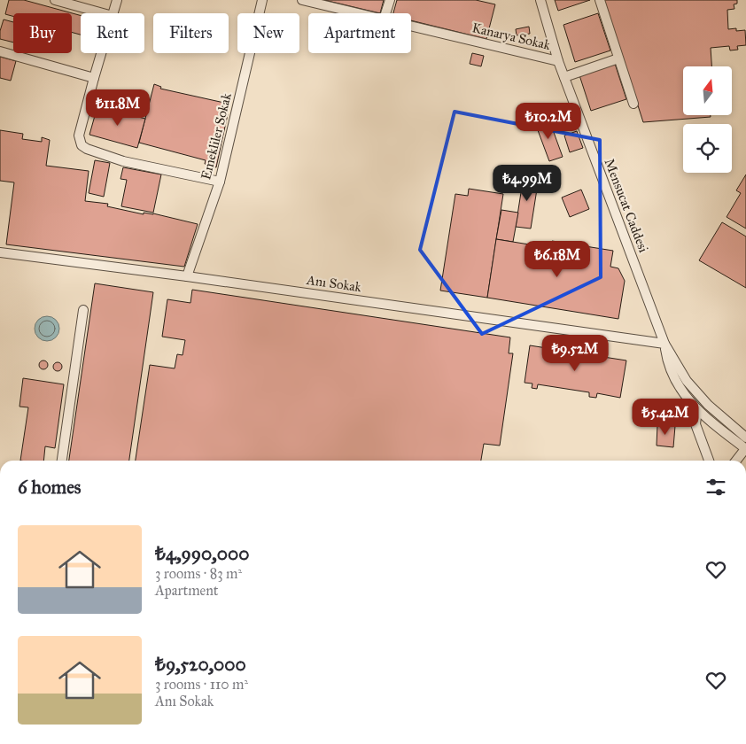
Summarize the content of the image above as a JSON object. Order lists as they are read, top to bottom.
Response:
{
  "streets": {
    "street": [
      "Kanarya Sokak",
      "Emekliler Sokak",
      "Mensucat Caddesi",
      "Anı Sokak"
    ]
  },
  "crossings": [
    ["Kanarya Sokak", "Mensucat Caddesi"],
    ["Emekliler Sokak", "Anı Sokak"],
    ["Mensucat Caddesi", "Anı Sokak"]
  ],
  "north": "top",
  "page": {
    "chip": [
      "Buy",
      "Rent",
      "Filters",
      "New",
      "Apartment"
    ],
    "price": [
      "₺11.8M",
      "₺10.2M",
      "₺4.99M",
      "₺6.18M",
      "₺9.52M",
      "₺5.42M"
    ],
    "heading": "6 homes",
    "list": [
      {
        "name": "₺4,990,000",
        "note": "3 rooms · 83 m² · Apartment"
      },
      {
        "name": "₺9,520,000",
        "note": "3 rooms · 110 m² · Anı Sokak"
      }
    ]
  }
}
